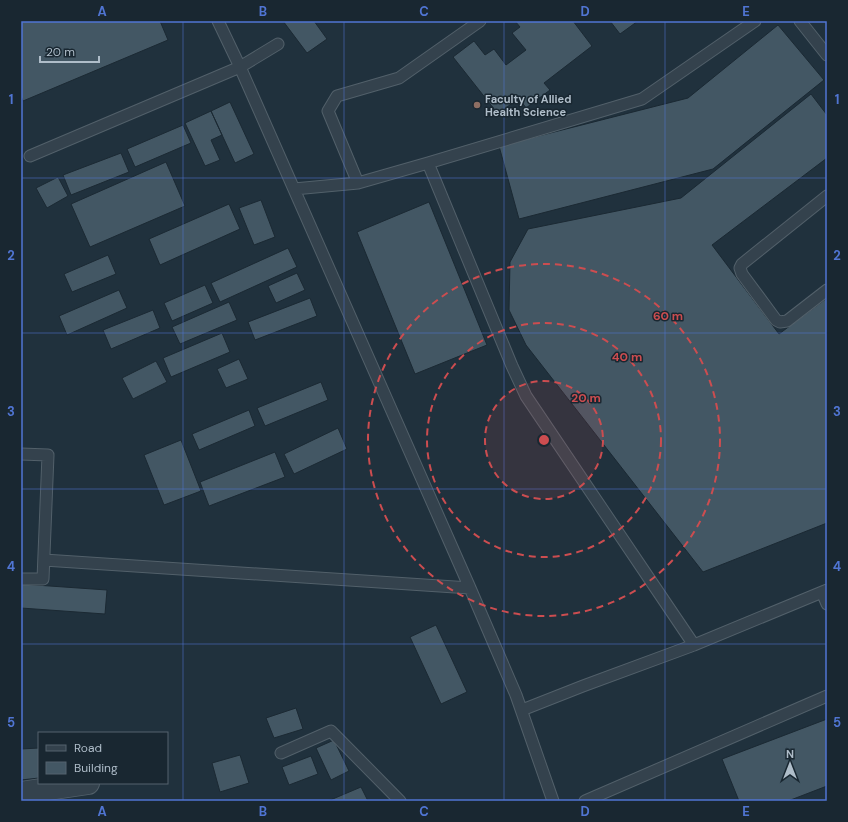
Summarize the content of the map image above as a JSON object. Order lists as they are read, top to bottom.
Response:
{
  "places": ["Faculty of Allied Health Science"],
  "legend": ["Road", "Building"],
  "scale_bar": "20 m",
  "north": "top",
  "grid": {
    "columns": [
      "A",
      "B",
      "C",
      "D",
      "E"
    ],
    "rows": [
      "1",
      "2",
      "3",
      "4",
      "5"
    ]
  },
  "rings": ["60 m", "40 m", "20 m"]
}
